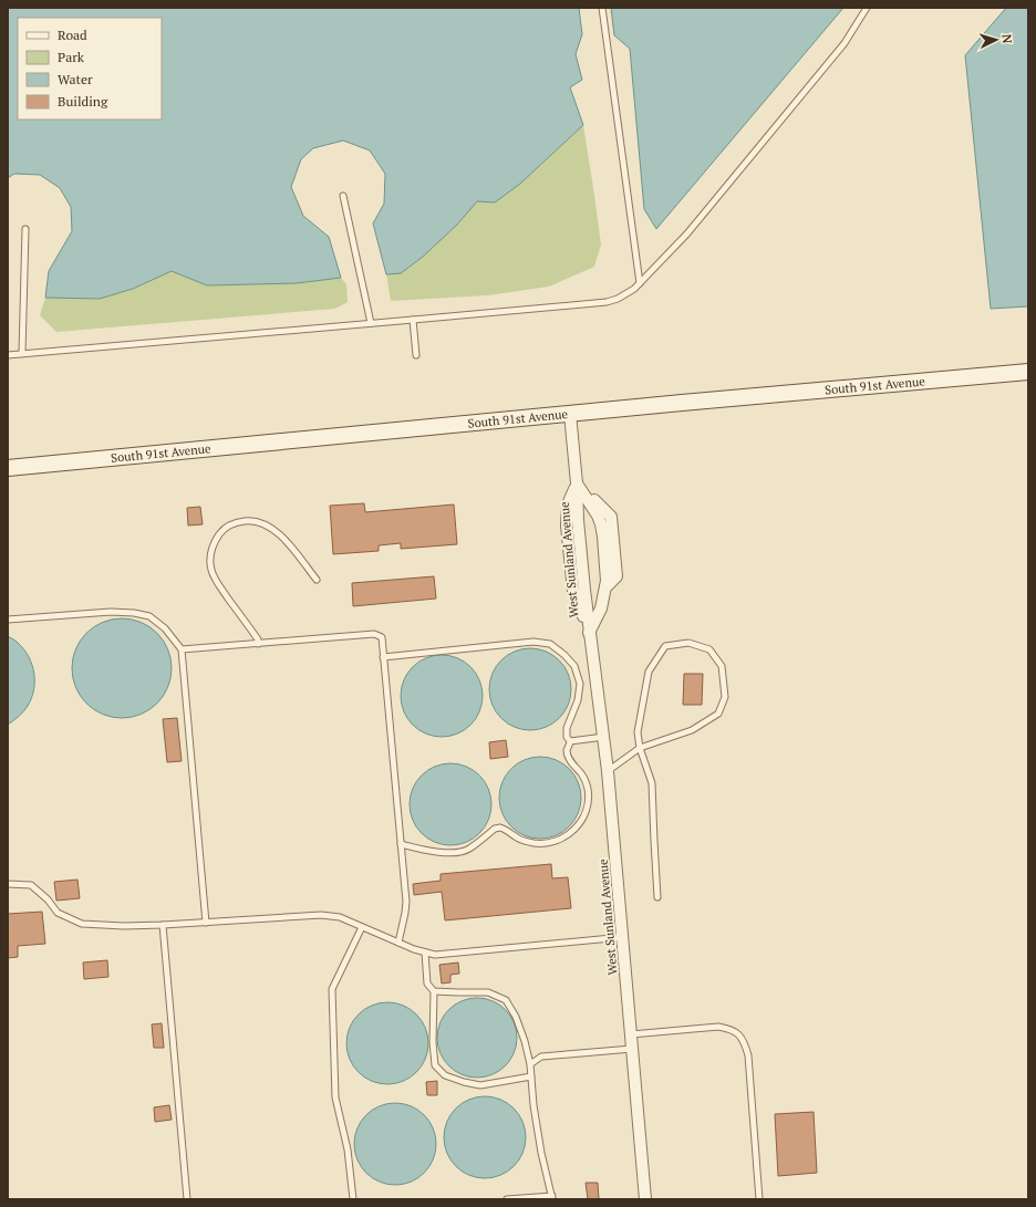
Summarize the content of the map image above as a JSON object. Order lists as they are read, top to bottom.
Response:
{
  "streets": {
    "main road": ["South 91st Avenue"],
    "street": ["West Sunland Avenue"]
  },
  "crossings": [
    ["South 91st Avenue", "West Sunland Avenue"]
  ],
  "legend": [
    "Road",
    "Park",
    "Water",
    "Building"
  ],
  "north": "right"
}
